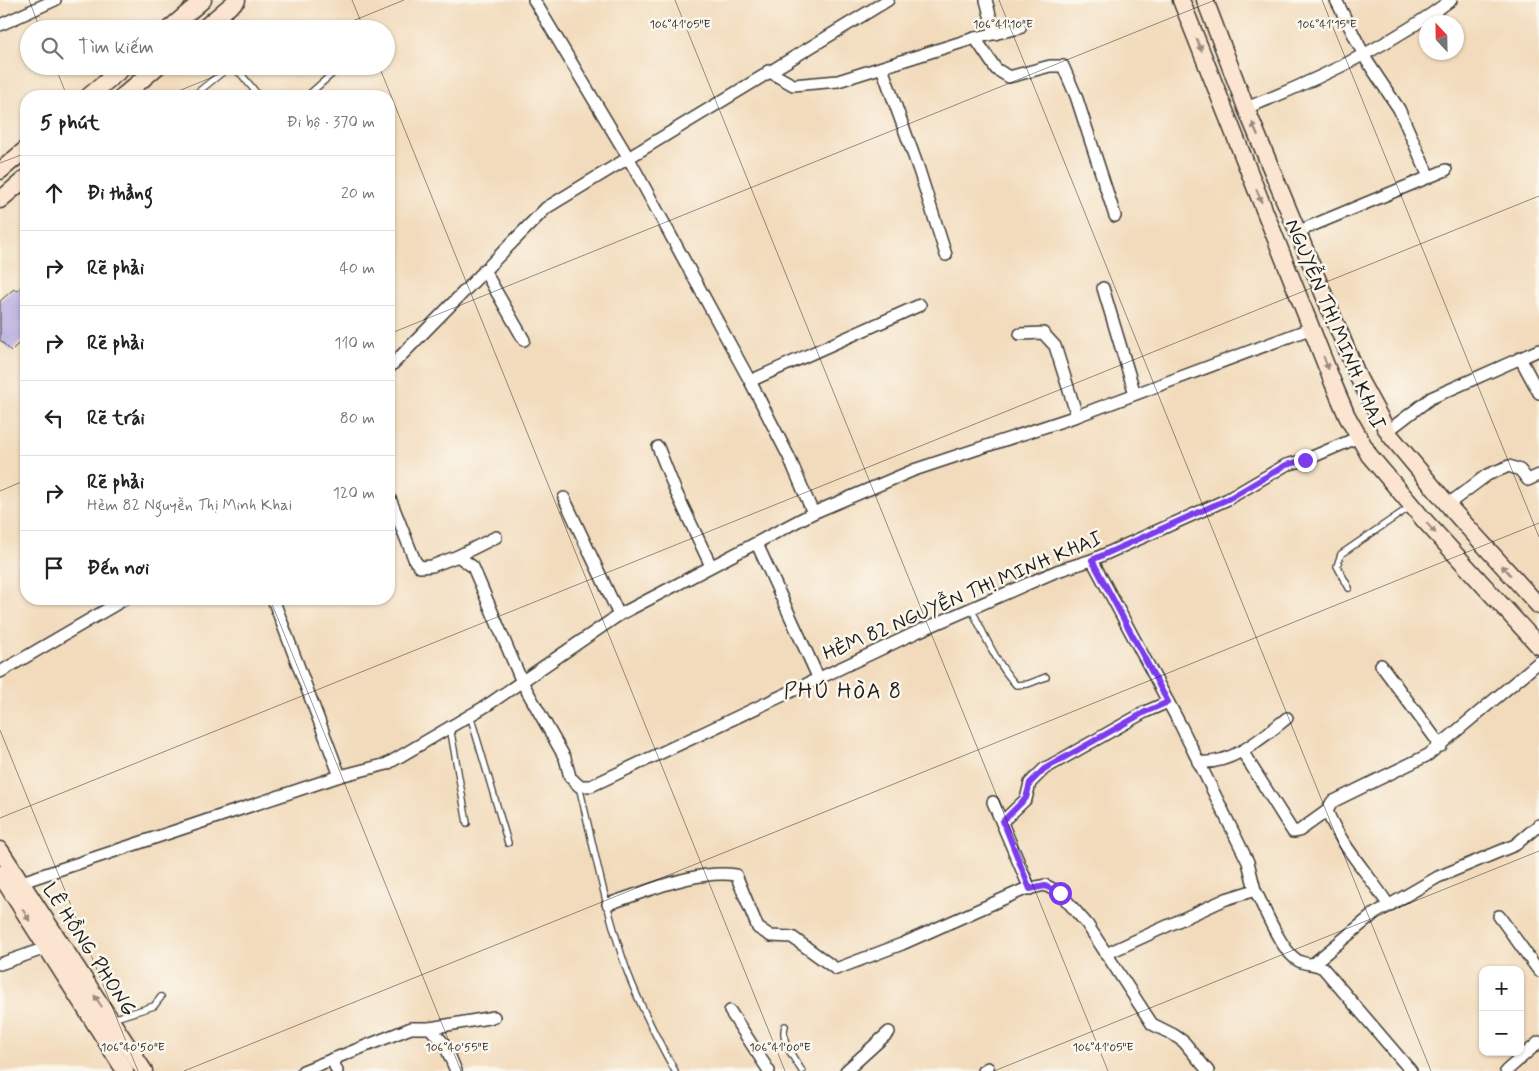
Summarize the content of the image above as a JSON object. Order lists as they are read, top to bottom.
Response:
{
  "streets": {
    "main road": ["NGUYỄN THỊ MINH KHAI", "LÊ HỒNG PHONG"],
    "street": ["HẺM 82 NGUYỄN THỊ MINH KHAI"]
  },
  "crossings": [
    ["NGUYỄN THỊ MINH KHAI", "HẺM 82 NGUYỄN THỊ MINH KHAI"]
  ],
  "districts": ["PHÚ HÒA 8"],
  "north": "top",
  "page": {
    "search": "Tìm kiếm",
    "heading": ["5 phút", "Đi bộ · 370 m"],
    "list": [
      ["Đi thẳng", "20 m"],
      ["Rẽ phải", "40 m"],
      ["Rẽ phải", "110 m"],
      ["Rẽ trái", "80 m"],
      ["Rẽ phải", "Hẻm 82 Nguyễn Thị Minh Khai", "120 m"],
      "Đến nơi"
    ],
    "map_buttons": ["+", "−"]
  },
  "coordinates": [
    "106°41'05\"E",
    "106°41'10\"E",
    "106°41'15\"E",
    "106°40'50\"E",
    "106°40'55\"E",
    "106°41'00\"E"
  ]
}
